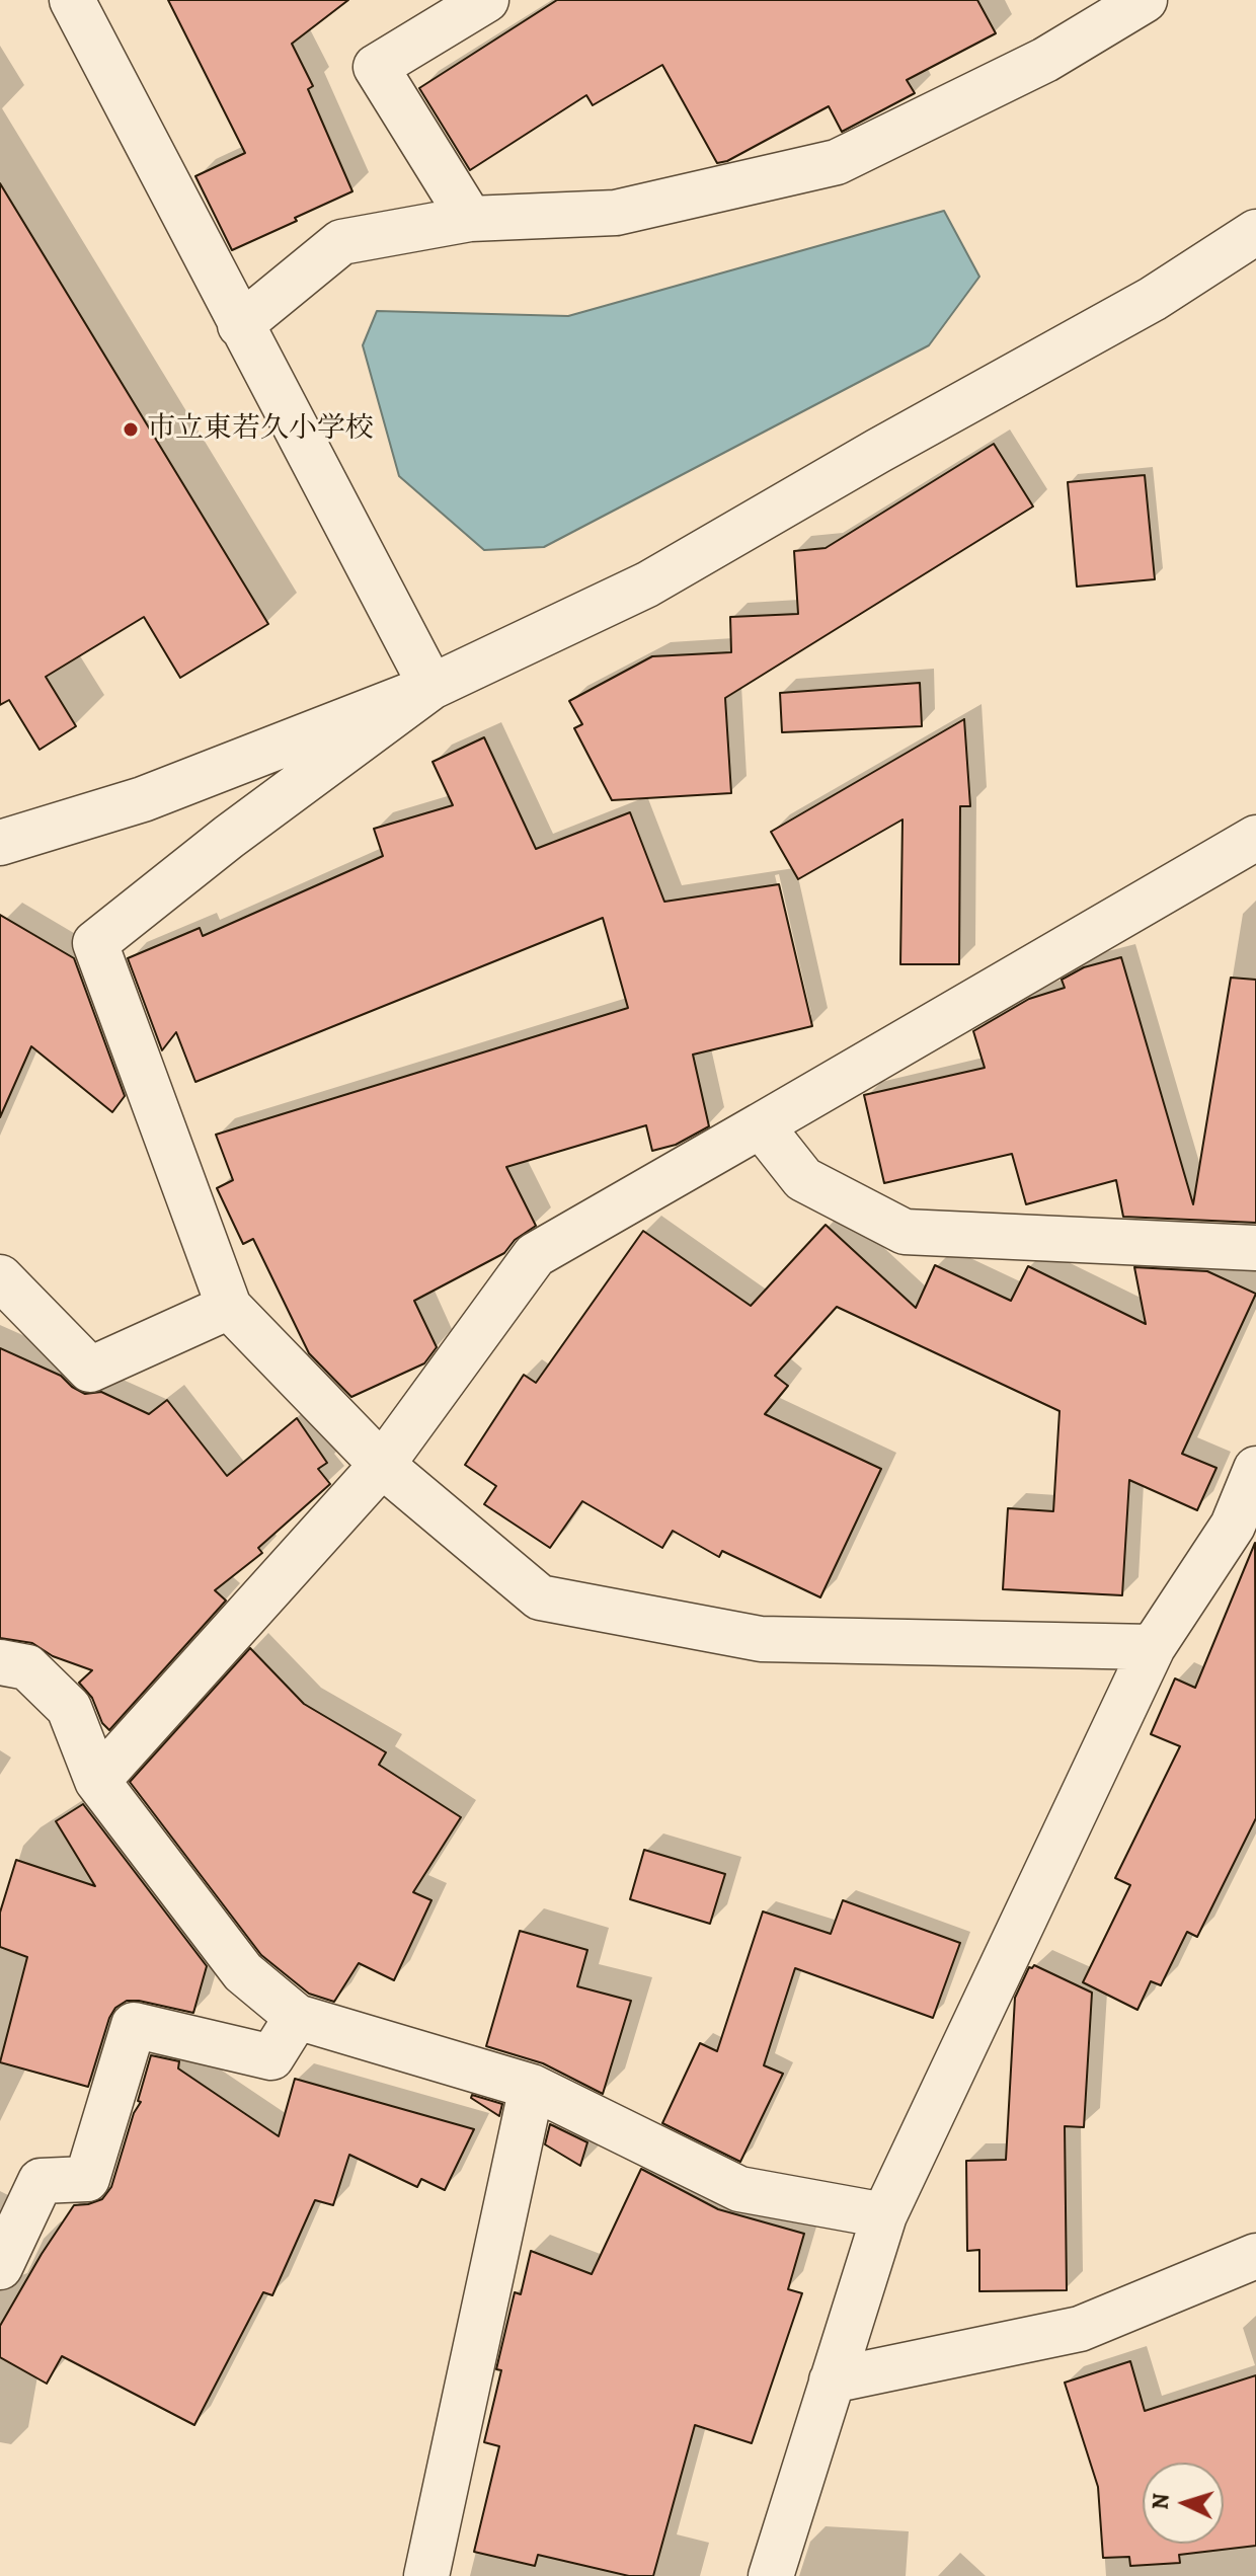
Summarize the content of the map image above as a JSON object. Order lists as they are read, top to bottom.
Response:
{
  "places": ["市立東若久小学校"],
  "north": "left"
}
